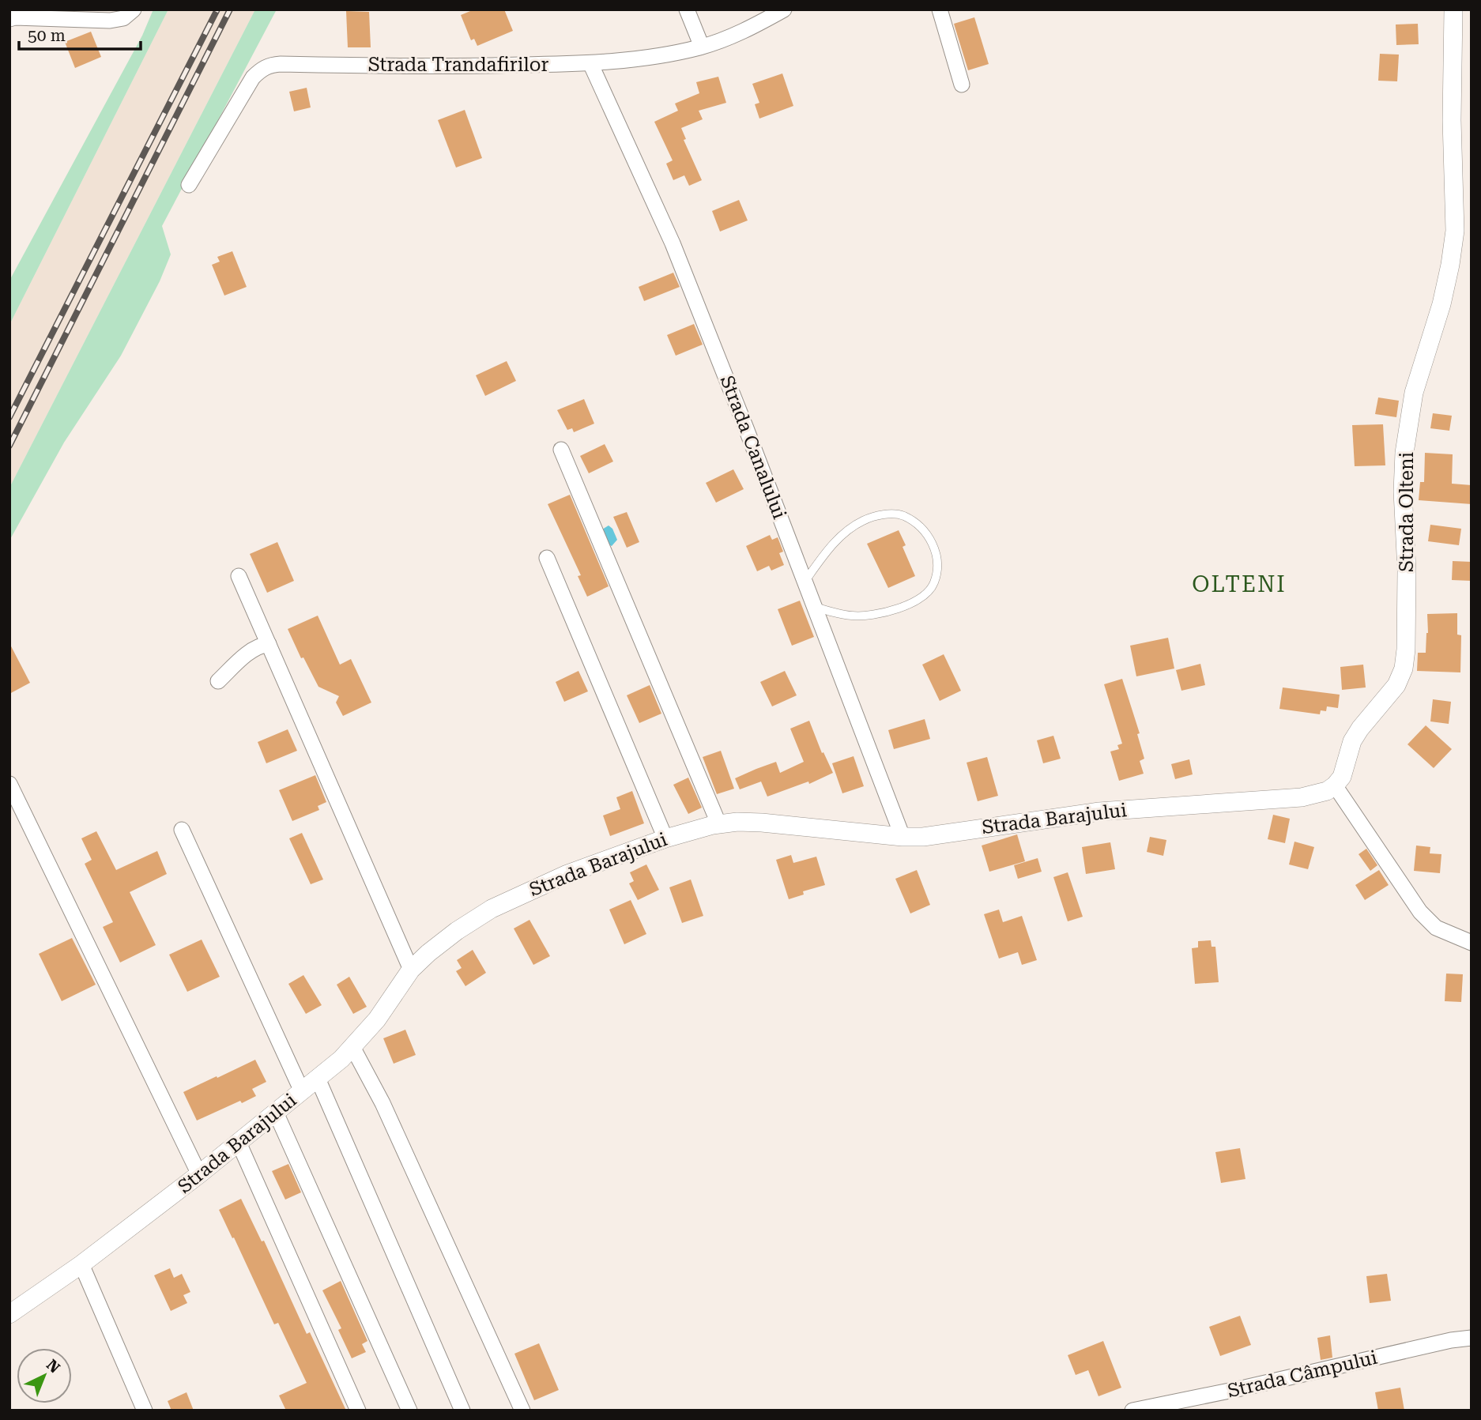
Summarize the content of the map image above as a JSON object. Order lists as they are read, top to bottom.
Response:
{
  "streets": {
    "street": [
      "Strada Trandafirilor",
      "Strada Canalului",
      "Strada Olteni",
      "Strada Barajului",
      "Strada Câmpului"
    ]
  },
  "crossings": [
    ["Strada Trandafirilor", "Strada Canalului"],
    ["Strada Canalului", "Strada Barajului"],
    ["Strada Olteni", "Strada Barajului"]
  ],
  "districts": ["OLTENI"],
  "scale_bar": "50 m",
  "north": "top right"
}
